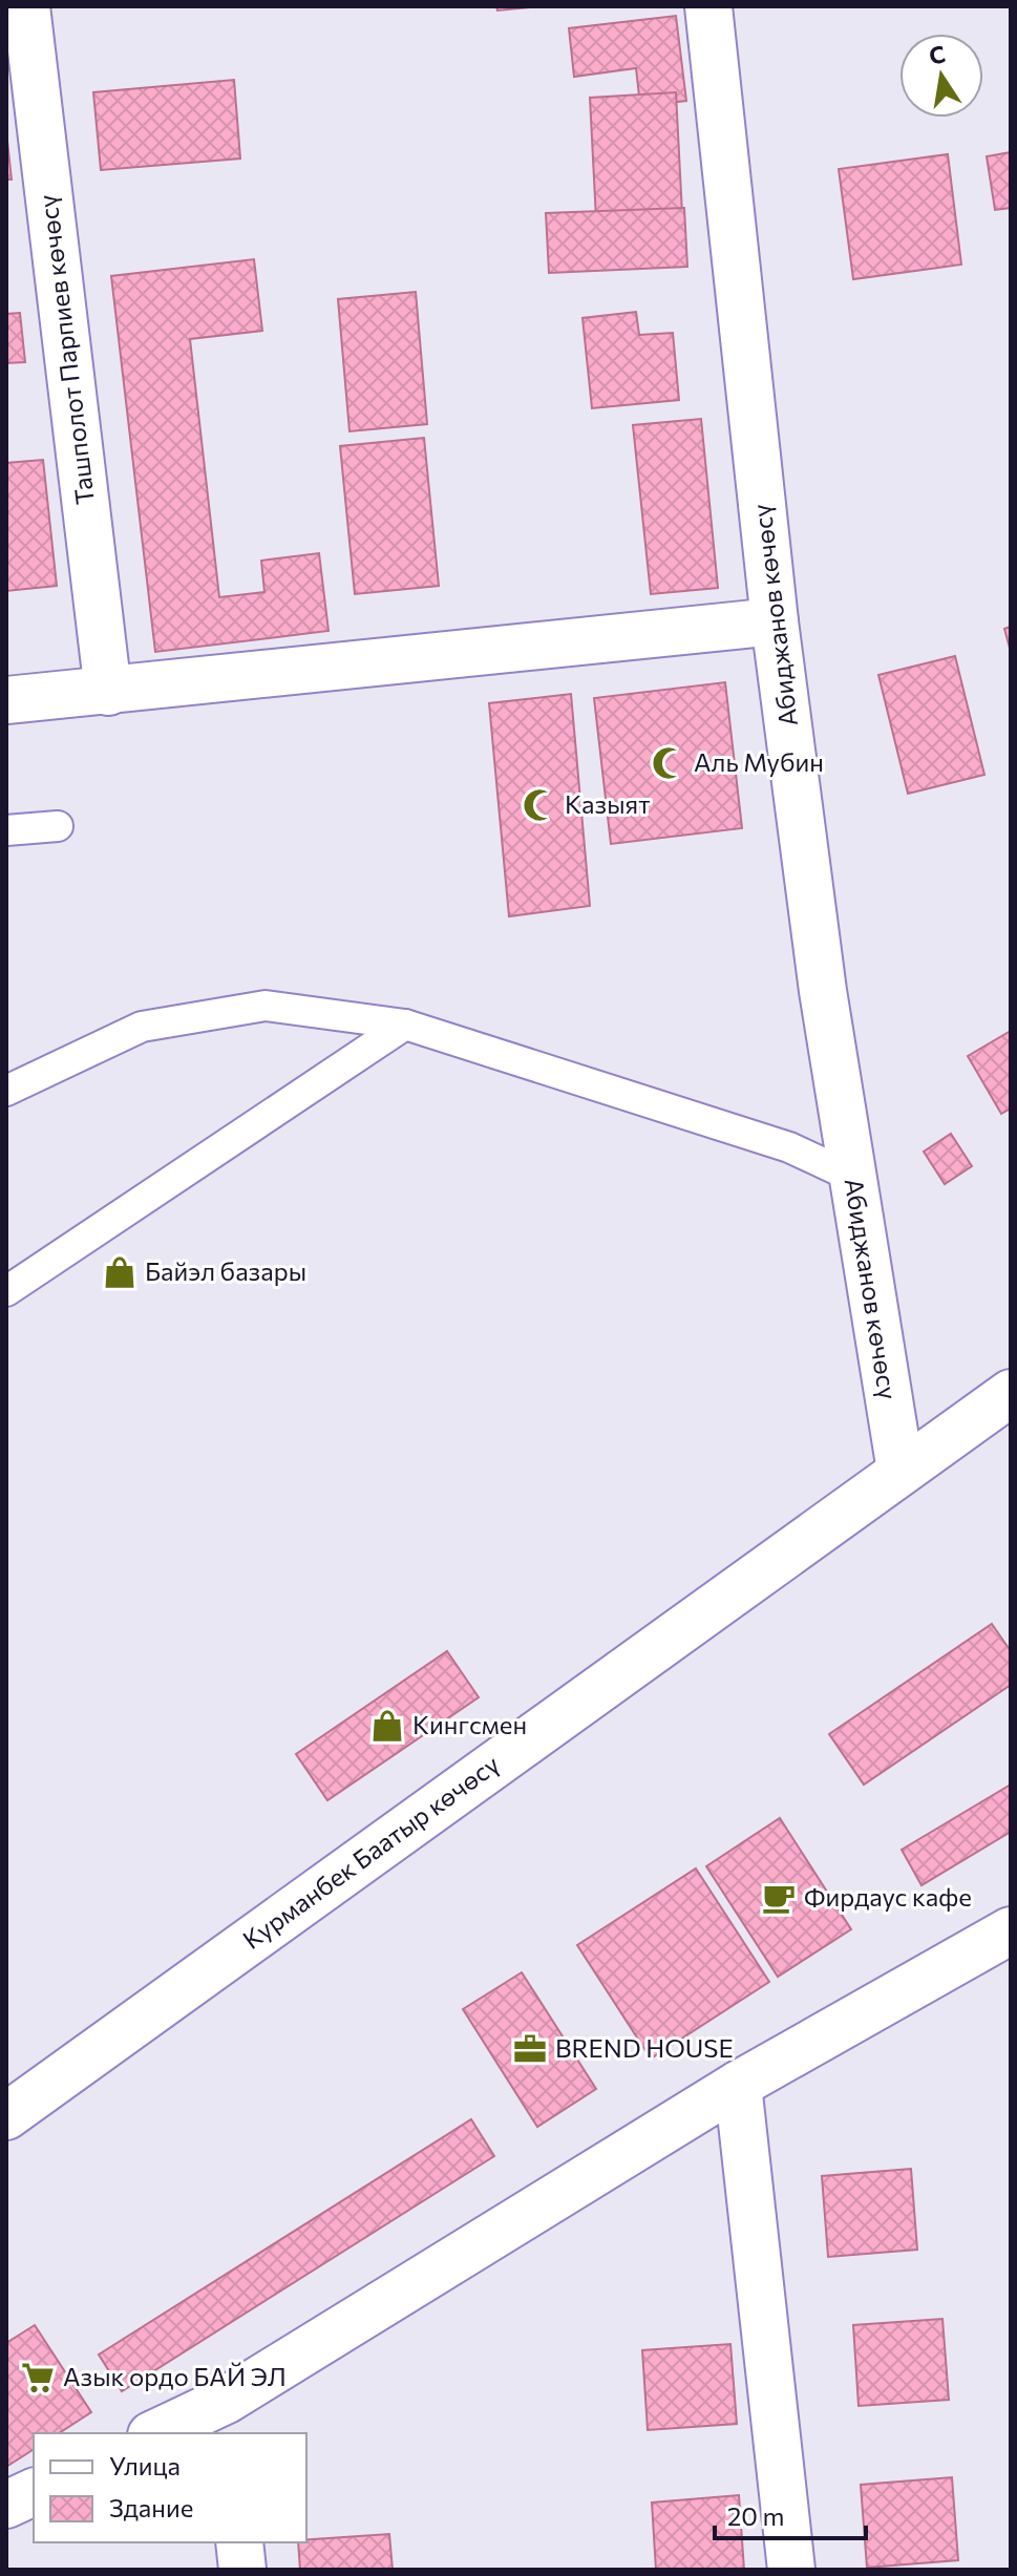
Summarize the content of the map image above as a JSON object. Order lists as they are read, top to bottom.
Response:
{
  "streets": {
    "main road": ["Ташполот Парпиев көчөсү", "Абиджанов көчөсү", "Курманбек Баатыр көчөсү"]
  },
  "crossings": [
    ["Абиджанов көчөсү", "Курманбек Баатыр көчөсү"]
  ],
  "places": {
    "mosque": ["Аль Мубин", "Казыят"],
    "shop": ["Байэл базары", "Кингсмен"],
    "cafe": ["Фирдаус кафе"],
    "office": ["BREND HOUSE"],
    "supermarket": ["Азык ордо БАЙ ЭЛ"]
  },
  "legend": ["Улица", "Здание"],
  "scale_bar": "20 m",
  "north": "top"
}
